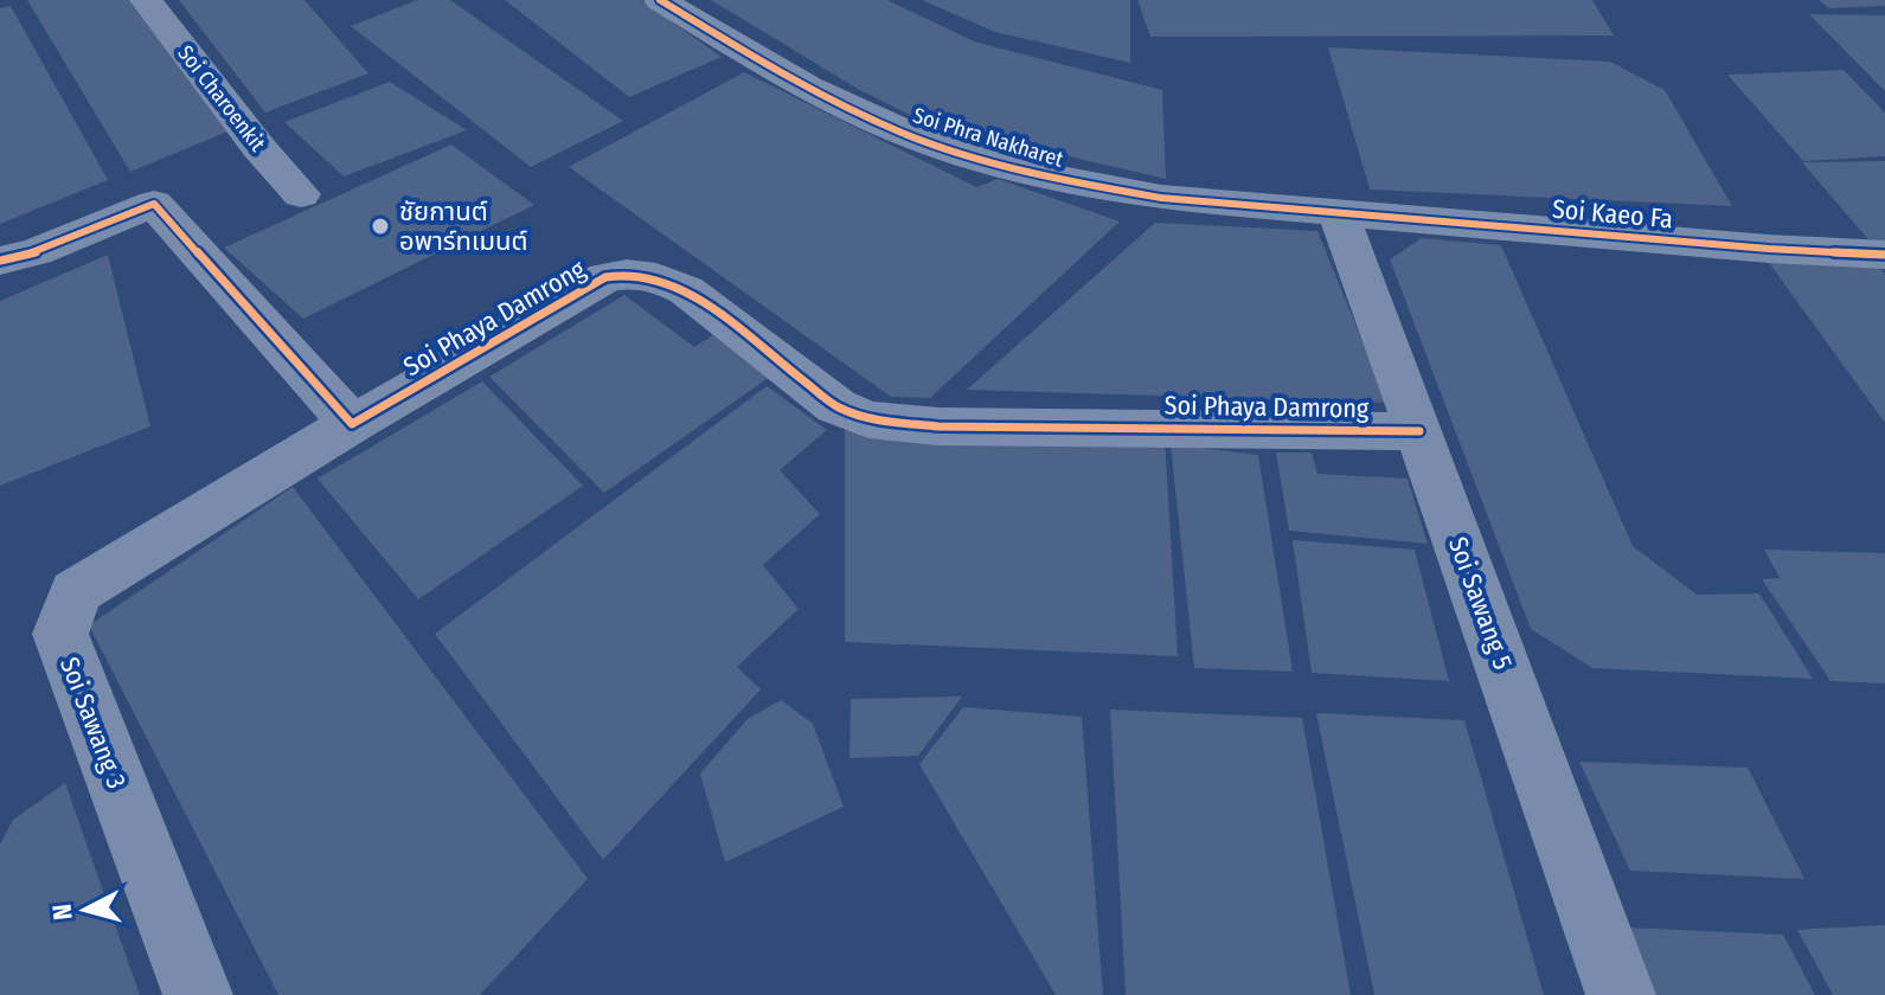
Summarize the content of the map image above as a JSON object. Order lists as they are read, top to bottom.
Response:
{
  "streets": {
    "street": [
      "Soi Charoenkit",
      "Soi Phra Nakharet",
      "Soi Kaeo Fa",
      "Soi Phaya Damrong",
      "Soi Sawang 5",
      "Soi Sawang 3"
    ]
  },
  "crossings": [
    ["Soi Phra Nakharet", "Soi Kaeo Fa"],
    ["Soi Phra Nakharet", "Soi Sawang 5"],
    ["Soi Kaeo Fa", "Soi Sawang 5"],
    ["Soi Phaya Damrong", "Soi Sawang 5"],
    ["Soi Phaya Damrong", "Soi Sawang 3"]
  ],
  "places": ["ชัยกานต์ อพาร์ทเมนต์"],
  "north": "left"
}
